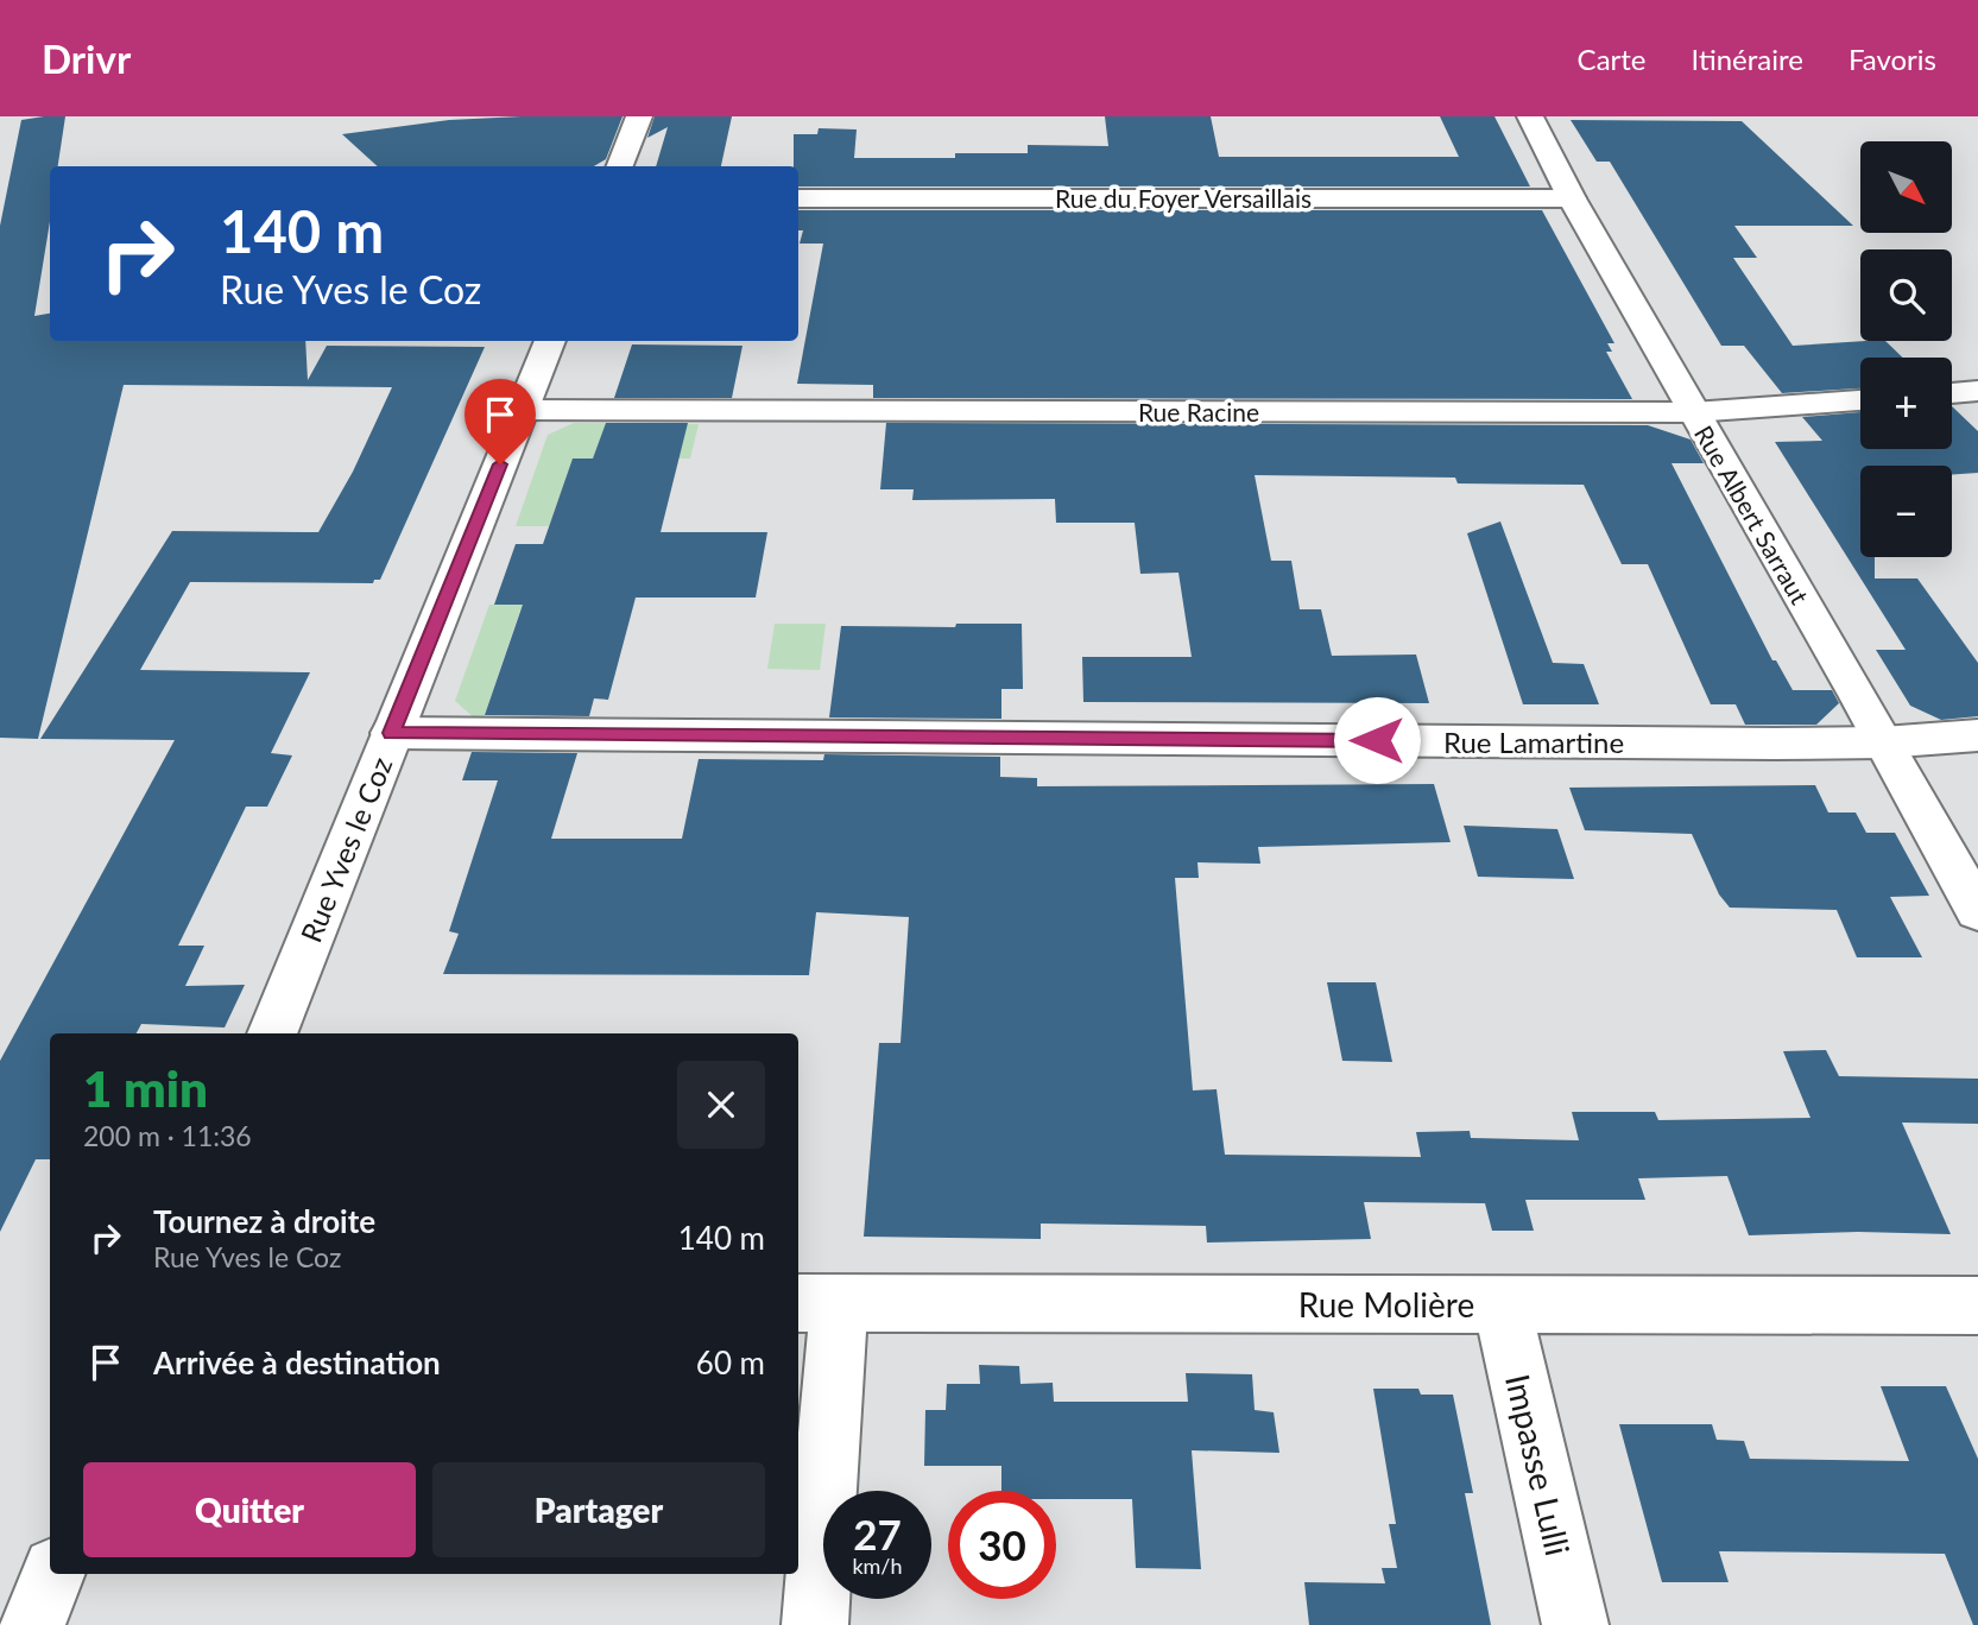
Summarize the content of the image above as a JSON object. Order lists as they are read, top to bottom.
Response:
{
  "streets": {
    "street": [
      "Rue du Foyer Versaillais",
      "Rue Racine",
      "Rue Albert Sarraut",
      "Rue Lamartine",
      "Rue Yves le Coz",
      "Rue Molière",
      "Impasse Lulli"
    ]
  },
  "crossings": [
    ["Rue du Foyer Versaillais", "Rue Albert Sarraut"],
    ["Rue Racine", "Rue Albert Sarraut"],
    ["Rue Racine", "Rue Yves le Coz"],
    ["Rue Albert Sarraut", "Rue Lamartine"],
    ["Rue Lamartine", "Rue Yves le Coz"],
    ["Rue Molière", "Impasse Lulli"]
  ],
  "north": "bottom right",
  "page": {
    "header": "Drivr",
    "nav": ["Carte", "Itinéraire", "Favoris"],
    "map_buttons": ["+", "−"],
    "turn": ["140 m", "Rue Yves le Coz"],
    "heading": ["1 min", "200 m · 11:36"],
    "list": [
      {
        "name": "Tournez à droite",
        "note": "Rue Yves le Coz",
        "value": "140 m"
      },
      {
        "name": "Arrivée à destination",
        "value": "60 m"
      }
    ],
    "buttons": ["Quitter", "Partager"],
    "speed": "27 km/h",
    "limit": "30"
  }
}
